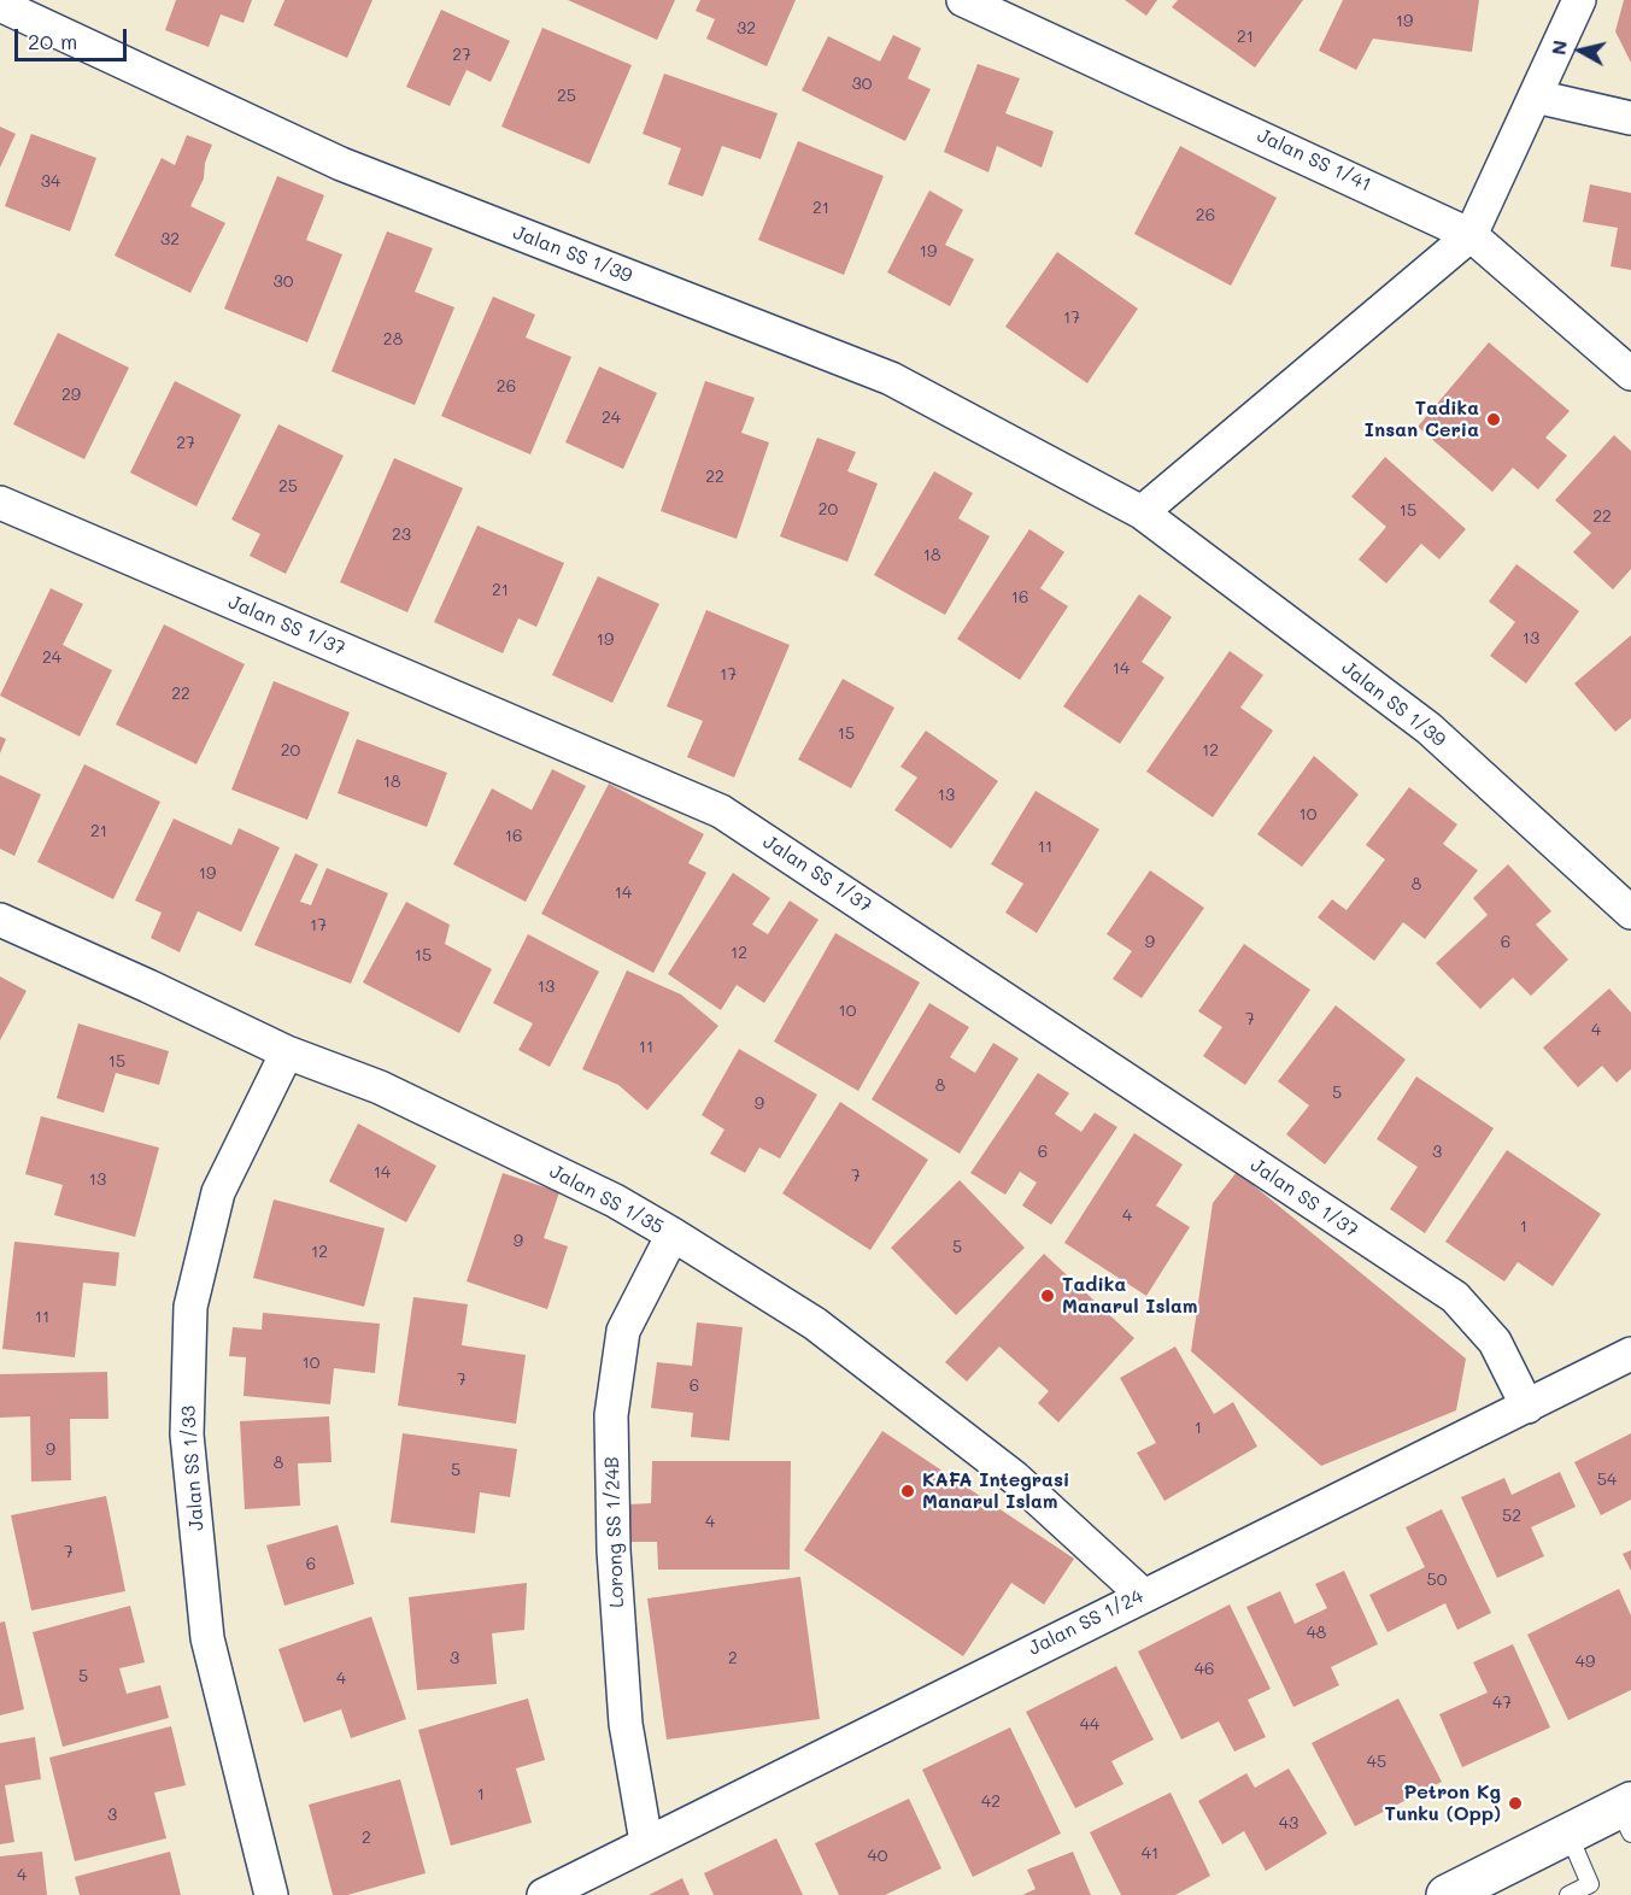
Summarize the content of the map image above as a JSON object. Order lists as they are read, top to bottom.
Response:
{
  "streets": {
    "street": [
      "Jalan SS 1/41",
      "Jalan SS 1/39",
      "Jalan SS 1/37",
      "Jalan SS 1/35",
      "Jalan SS 1/33",
      "Lorong SS 1/24B",
      "Jalan SS 1/24"
    ]
  },
  "crossings": [
    ["Jalan SS 1/37", "Jalan SS 1/24"],
    ["Jalan SS 1/35", "Jalan SS 1/33"],
    ["Jalan SS 1/35", "Lorong SS 1/24B"],
    ["Jalan SS 1/35", "Jalan SS 1/24"],
    ["Lorong SS 1/24B", "Jalan SS 1/24"]
  ],
  "places": [
    "Tadika Insan Ceria",
    "Tadika Manarul Islam",
    "KAFA Integrasi Manarul Islam",
    "Petron Kg Tunku (Opp)"
  ],
  "house_numbers": [
    "19",
    "32",
    "21",
    "27",
    "30",
    "25",
    "34",
    "21",
    "26",
    "32",
    "19",
    "30",
    "17",
    "28",
    "26",
    "29",
    "24",
    "27",
    "22",
    "25",
    "20",
    "15",
    "22",
    "23",
    "18",
    "21",
    "16",
    "13",
    "19",
    "24",
    "14",
    "17",
    "22",
    "15",
    "20",
    "12",
    "18",
    "13",
    "10",
    "21",
    "16",
    "11",
    "19",
    "8",
    "14",
    "17",
    "9",
    "6",
    "12",
    "15",
    "13",
    "10",
    "7",
    "4",
    "11",
    "15",
    "8",
    "5",
    "9",
    "6",
    "3",
    "14",
    "7",
    "13",
    "4",
    "1",
    "9",
    "5",
    "12",
    "11",
    "10",
    "7",
    "6",
    "1",
    "9",
    "8",
    "5",
    "54",
    "52",
    "4",
    "7",
    "6",
    "50",
    "48",
    "3",
    "2",
    "49",
    "46",
    "5",
    "4",
    "47",
    "44",
    "45",
    "1",
    "42",
    "3",
    "43",
    "2",
    "41",
    "40",
    "4"
  ],
  "scale_bar": "20 m",
  "north": "left"
}
